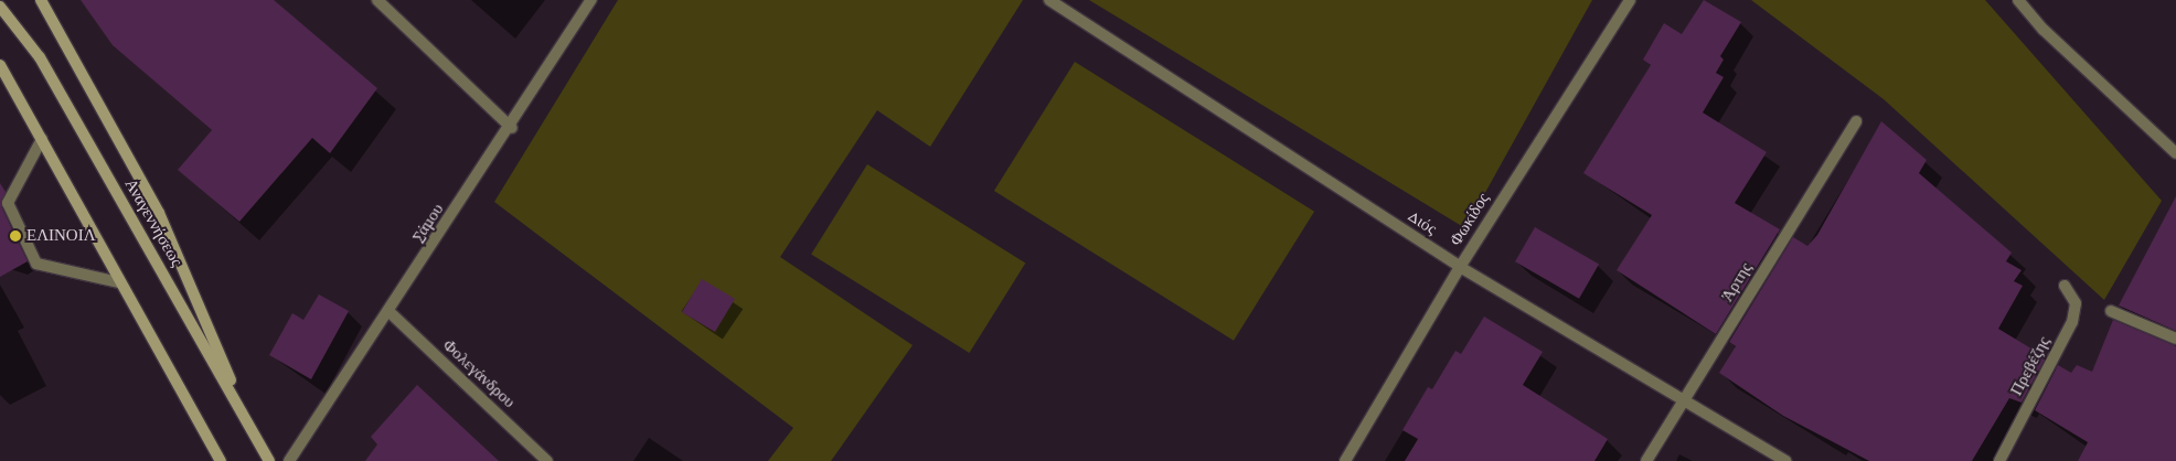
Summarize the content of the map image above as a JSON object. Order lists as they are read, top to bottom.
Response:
{
  "streets": {
    "main road": ["Αναγεννήσεως"],
    "street": [
      "Φωκίδος",
      "Σάμου",
      "Διός",
      "Άρτης",
      "Πρεβέζης",
      "Φολεγάνδρου"
    ]
  },
  "crossings": [
    ["Φωκίδος", "Διός"],
    ["Σάμου", "Φολεγάνδρου"],
    ["Διός", "Άρτης"]
  ],
  "places": ["ΕΛΙΝΟΙΛ"]
}
